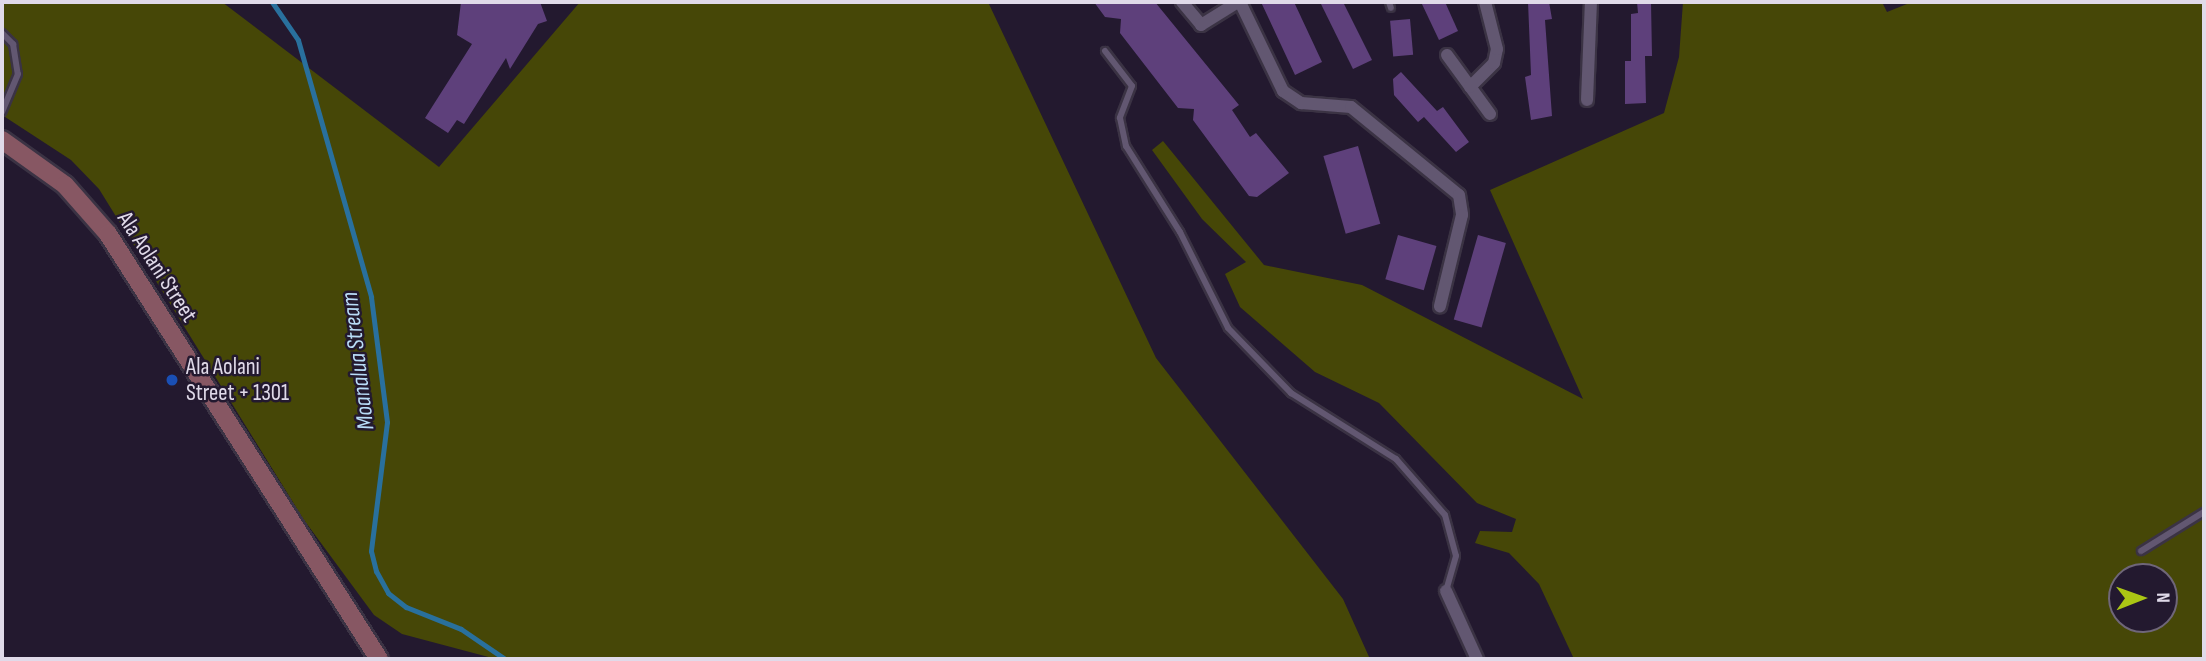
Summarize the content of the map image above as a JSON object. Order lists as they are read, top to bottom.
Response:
{
  "streets": {
    "street": ["Ala Aolani Street"]
  },
  "water": ["Moanalua Stream"],
  "places": ["Ala Aolani Street + 1301"],
  "north": "right"
}
